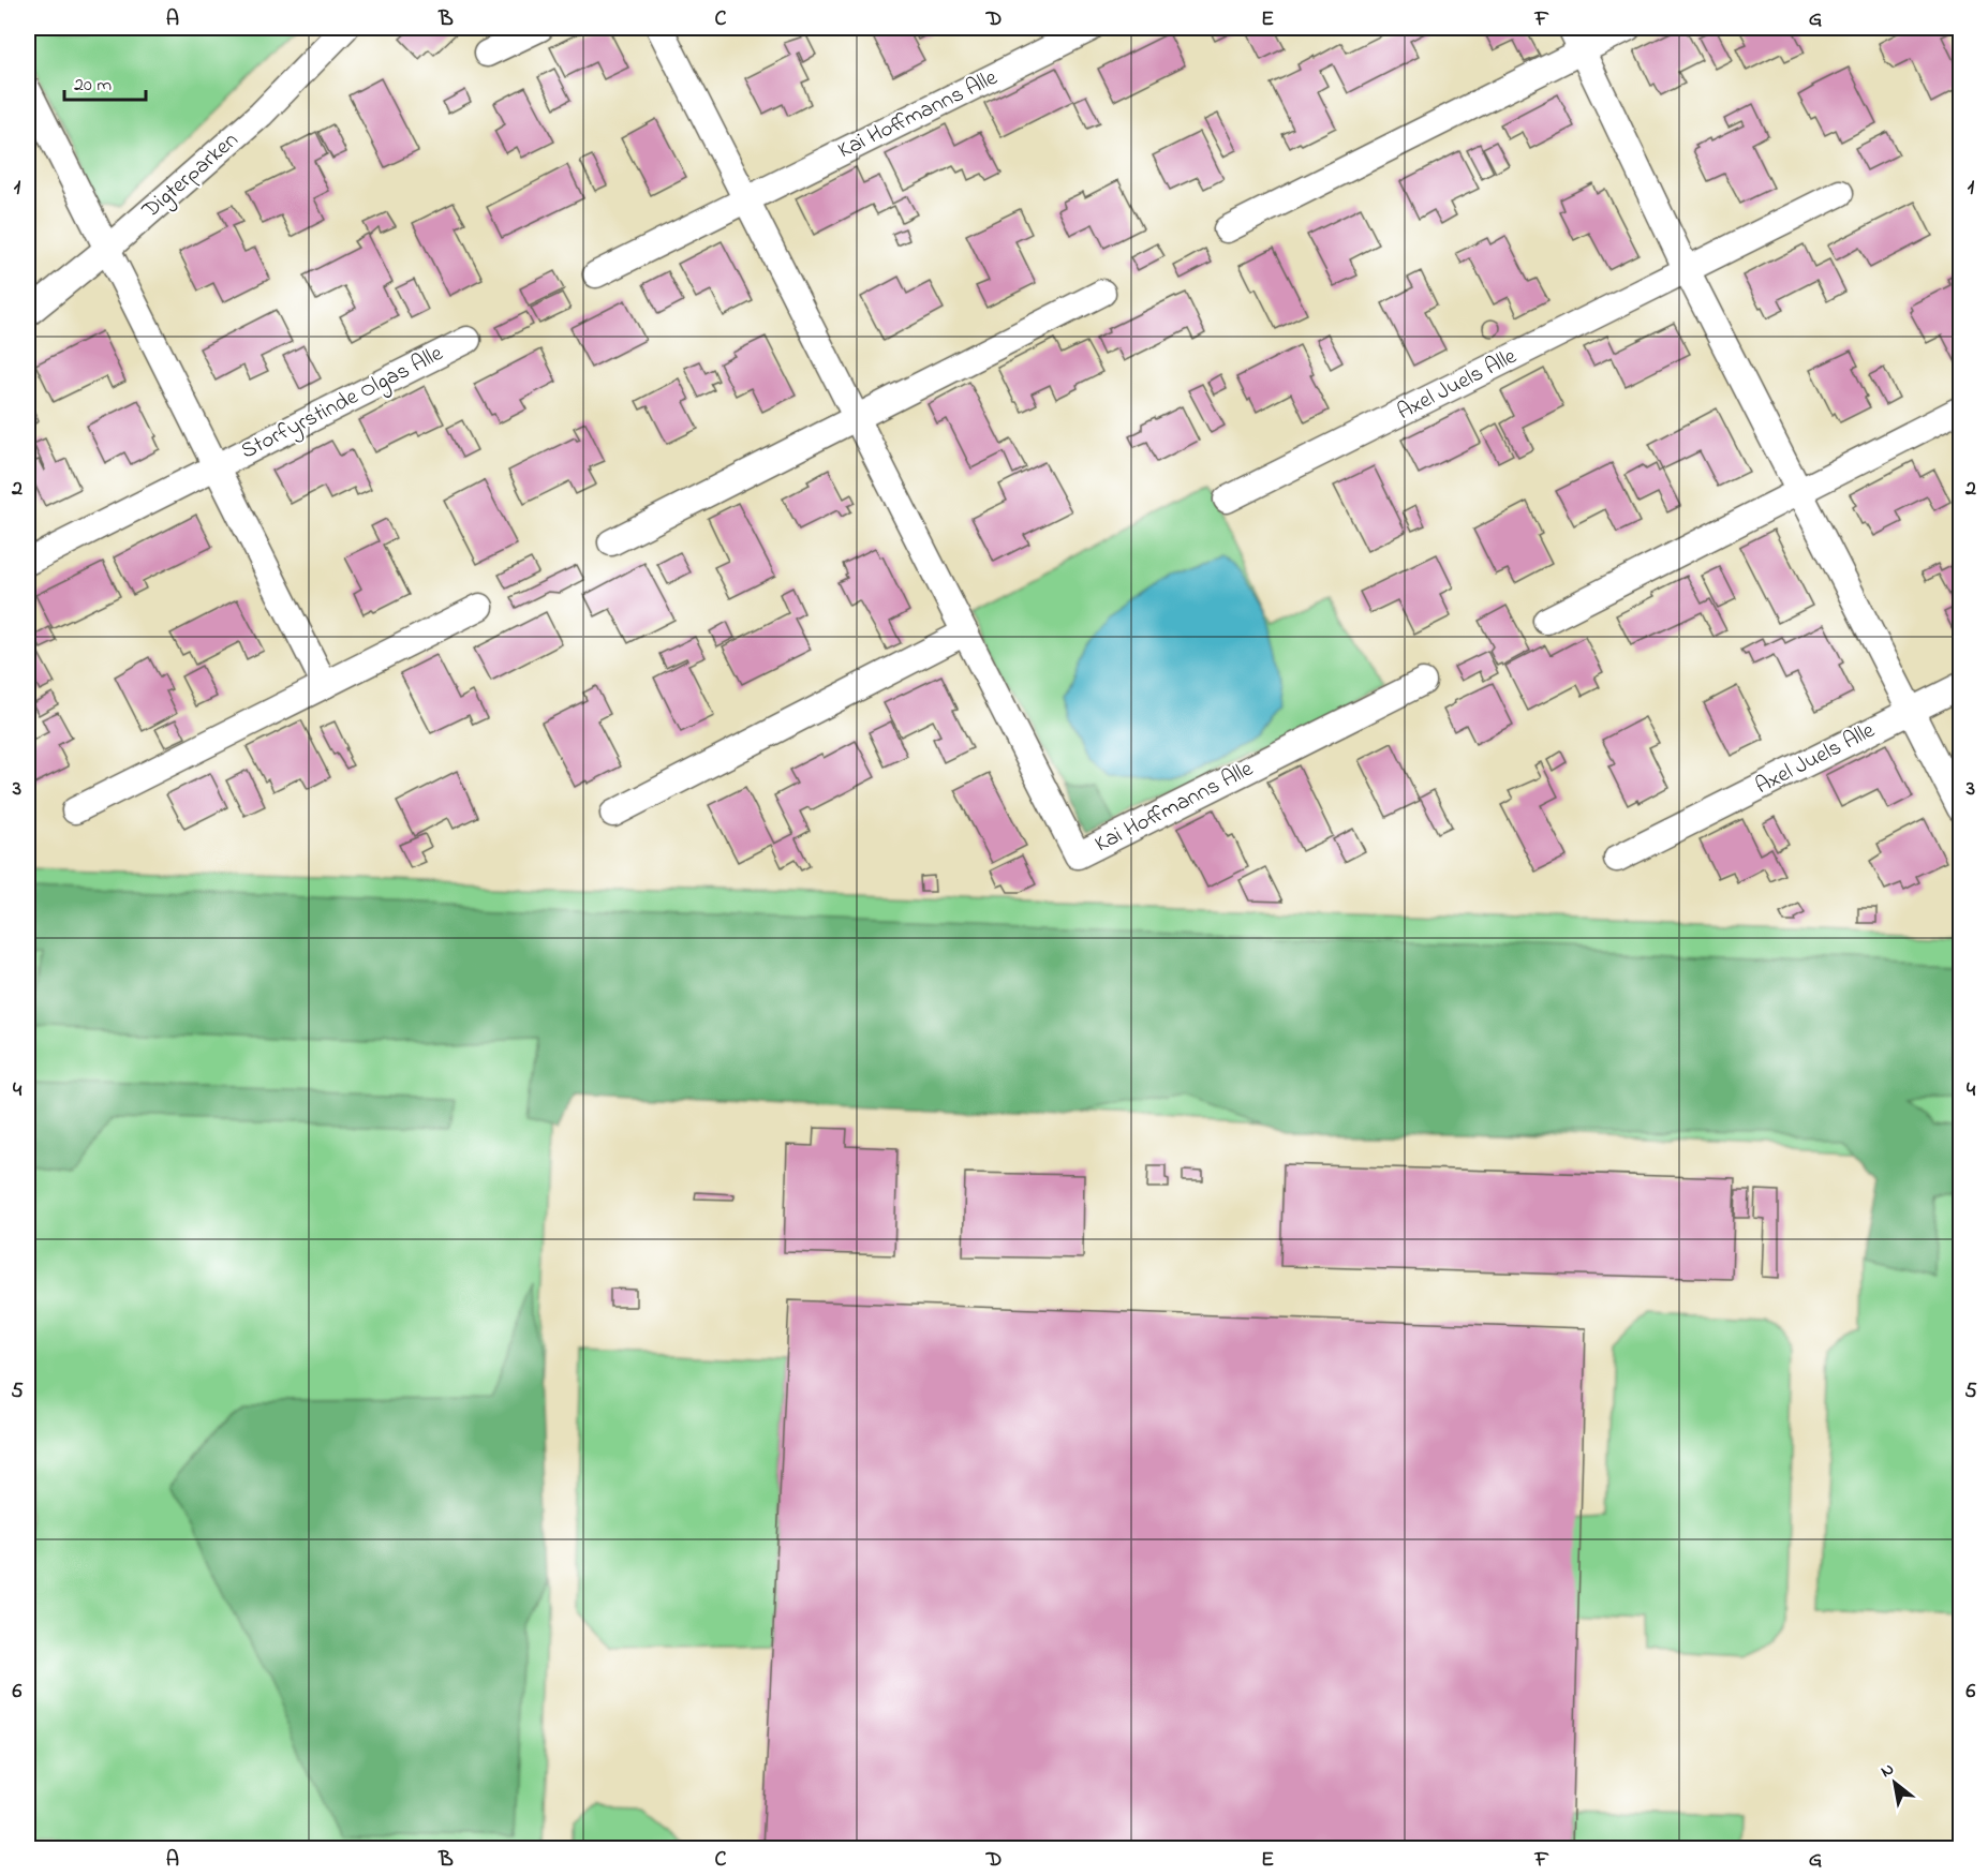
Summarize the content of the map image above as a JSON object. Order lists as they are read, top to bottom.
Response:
{
  "streets": {
    "street": [
      "Kai Hoffmanns Alle",
      "Digterparken",
      "Axel Juels Alle",
      "Storfyrstinde Olgas Alle"
    ]
  },
  "crossings": [
    ["Digterparken", "Storfyrstinde Olgas Alle"]
  ],
  "scale_bar": "20 m",
  "north": "top left",
  "grid": {
    "columns": [
      "A",
      "B",
      "C",
      "D",
      "E",
      "F",
      "G"
    ],
    "rows": [
      "1",
      "2",
      "3",
      "4",
      "5",
      "6"
    ]
  }
}
